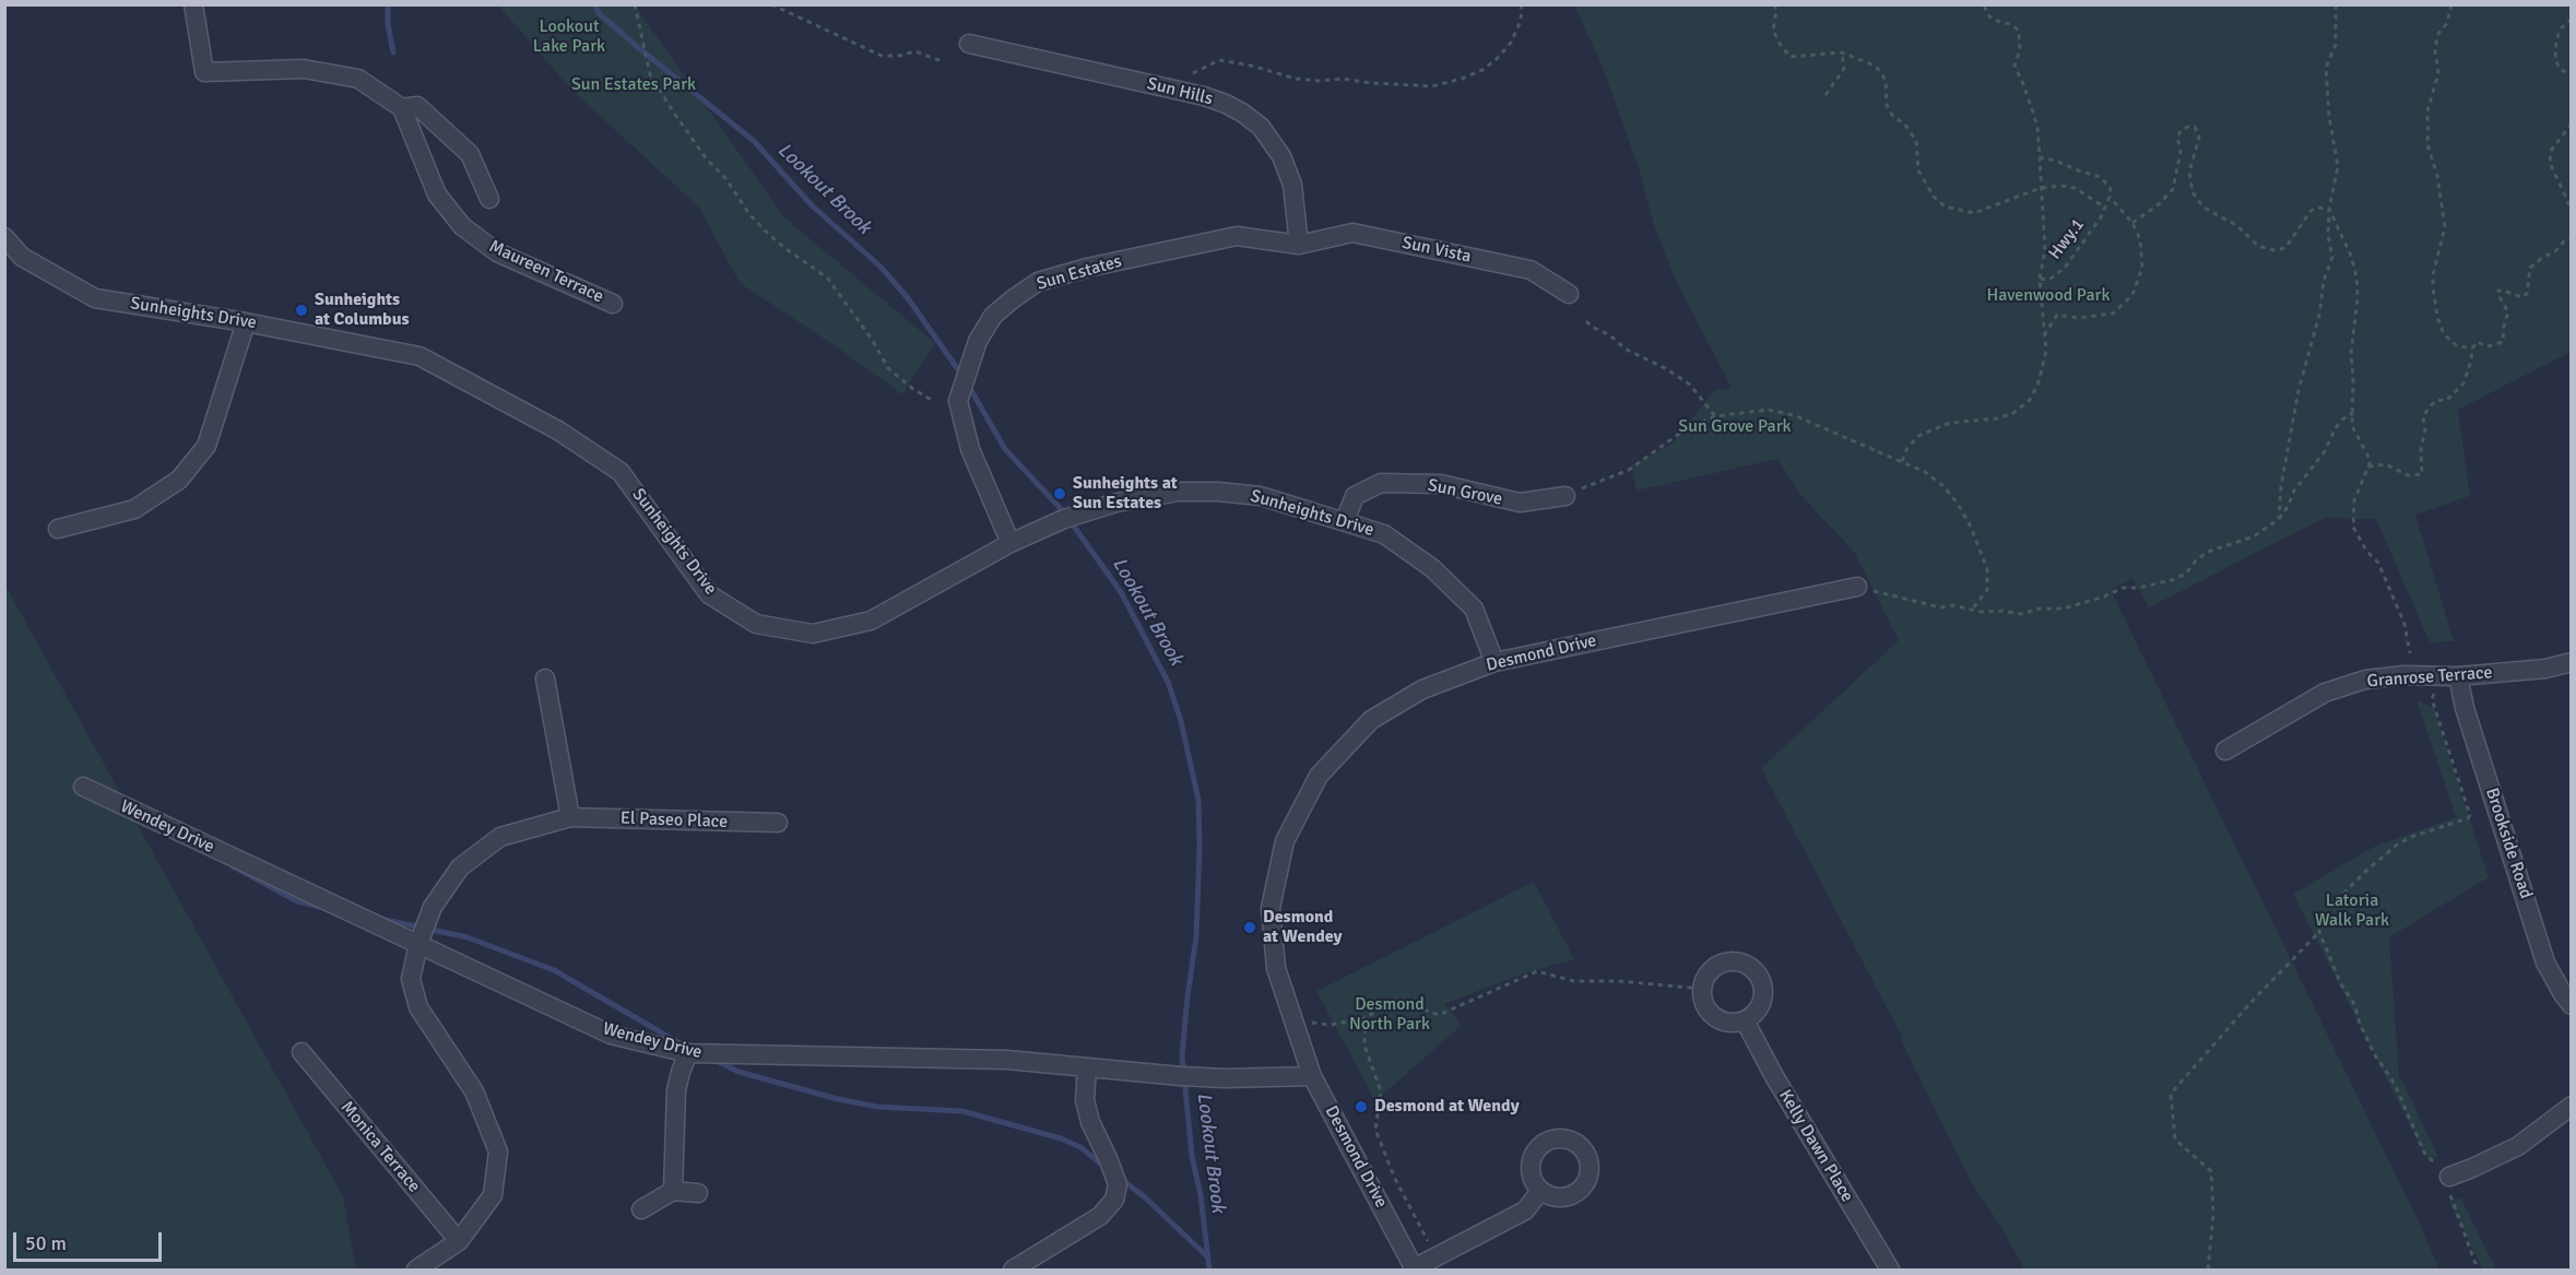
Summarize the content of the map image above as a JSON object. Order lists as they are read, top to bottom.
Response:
{
  "streets": {
    "street": [
      "Sun Hills",
      "Sun Vista",
      "Maureen Terrace",
      "Sun Estates",
      "Sunheights Drive",
      "Sun Grove",
      "Desmond Drive",
      "Granrose Terrace",
      "El Paseo Place",
      "Wendey Drive",
      "Brookside Road",
      "Kelly Dawn Place",
      "Monica Terrace"
    ],
    "path": ["Hwy.1"]
  },
  "crossings": [
    ["Sun Hills", "Sun Vista"],
    ["Sun Hills", "Sun Estates"],
    ["Sun Vista", "Sun Estates"],
    ["Sun Estates", "Sunheights Drive"],
    ["Sunheights Drive", "Sun Grove"],
    ["Sunheights Drive", "Desmond Drive"],
    ["Desmond Drive", "Wendey Drive"],
    ["Granrose Terrace", "Brookside Road"],
    ["El Paseo Place", "Wendey Drive"]
  ],
  "water": ["Lookout Brook"],
  "parks": [
    "Lookout Lake Park",
    "Sun Estates Park",
    "Havenwood Park",
    "Sun Grove Park",
    "Latoria Walk Park",
    "Desmond North Park"
  ],
  "places": [
    "Sunheights at Columbus",
    "Sunheights at Sun Estates",
    "Desmond at Wendey",
    "Desmond at Wendy"
  ],
  "scale_bar": "50 m"
}
